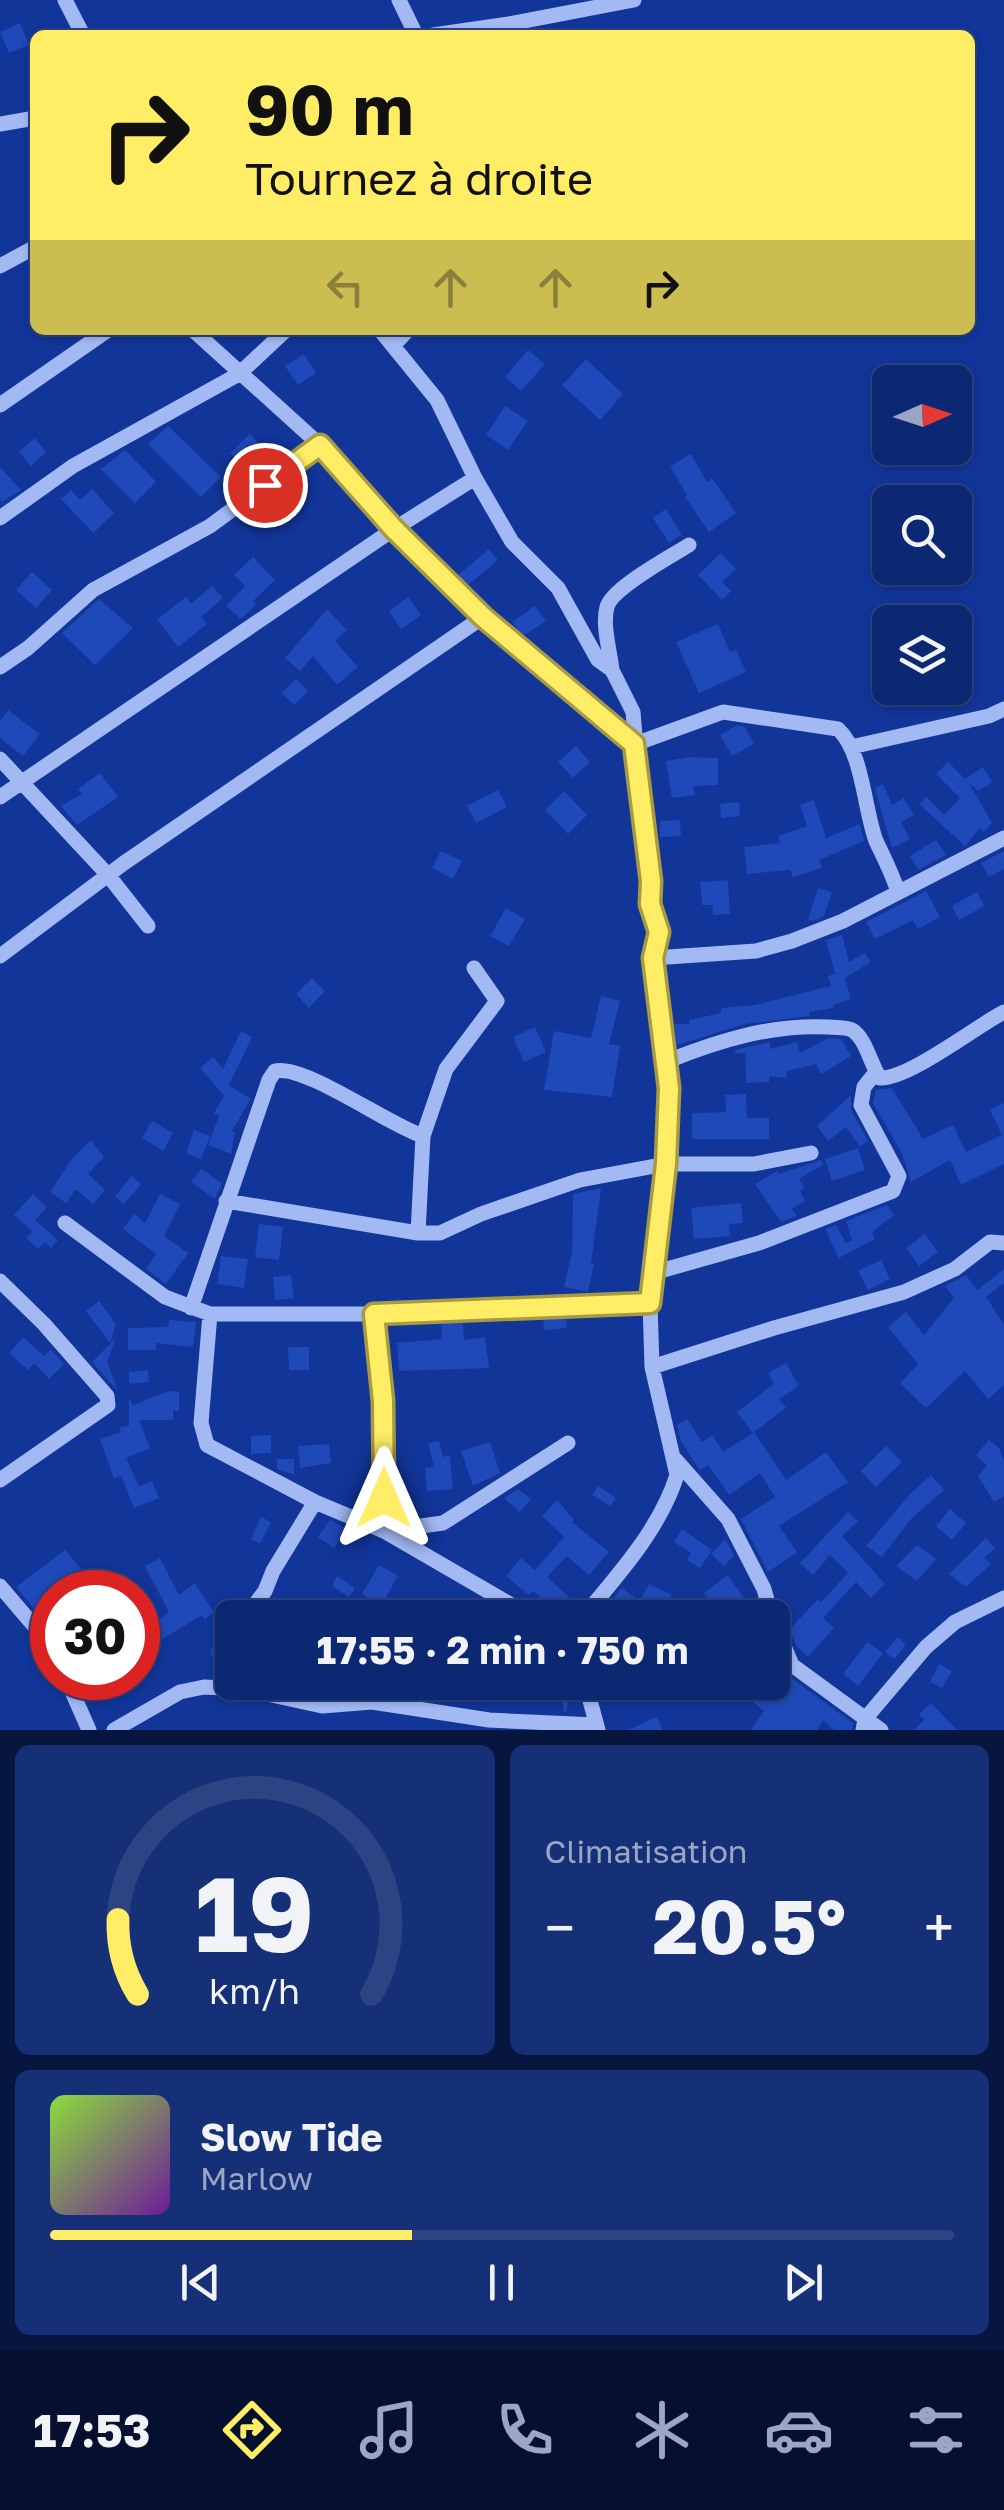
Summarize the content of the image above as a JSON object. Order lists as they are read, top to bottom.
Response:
{
  "north": "right",
  "page": {
    "turn": ["90 m", "Tournez à droite"],
    "limit": "30",
    "trip": "17:55 · 2 min · 750 m",
    "tile": "Climatisation",
    "heat": ["−", "20.5°", "+"],
    "song": ["Slow Tide", "Marlow"],
    "tabs": "17:53",
    "gauge": ["19", "km/h"]
  }
}
